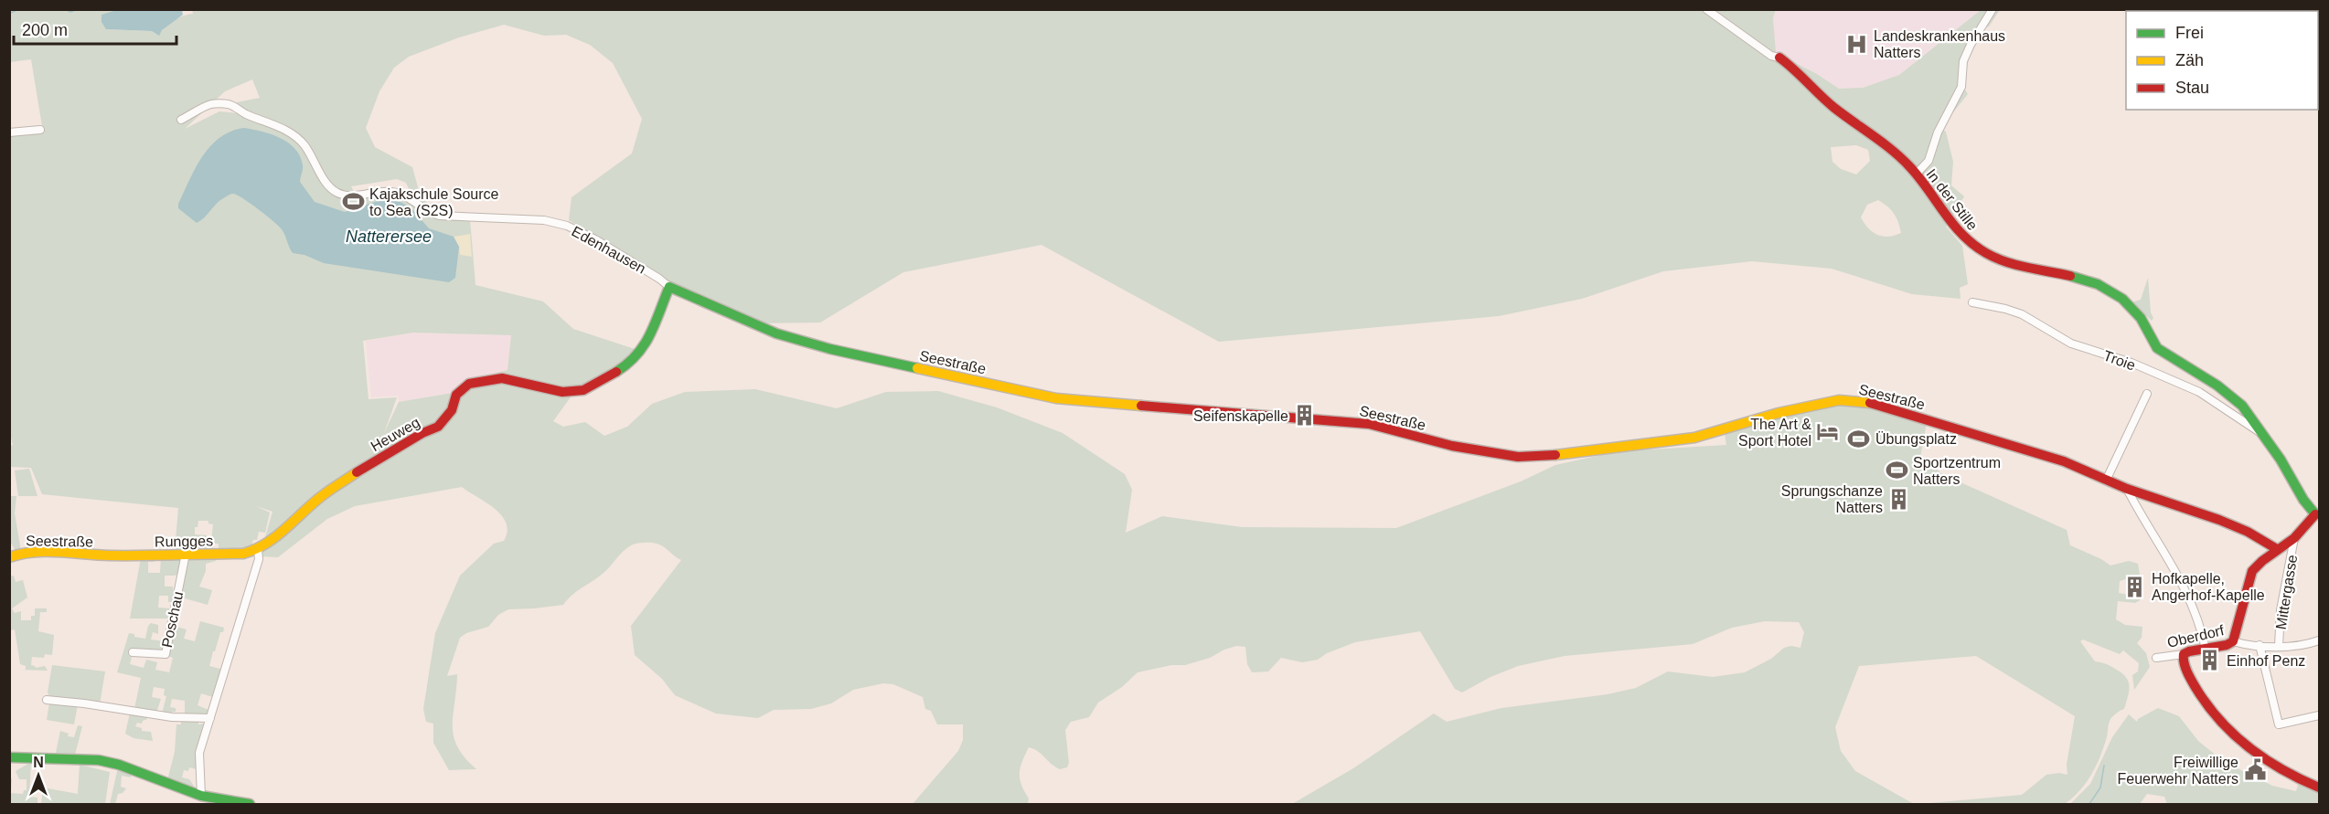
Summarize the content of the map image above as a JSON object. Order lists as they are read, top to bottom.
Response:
{
  "streets": {
    "street": [
      "In der Stille",
      "Edenhausen",
      "Troie",
      "Seestraße",
      "Heuweg",
      "Rungges",
      "Mittergasse",
      "Poschau",
      "Oberdorf"
    ]
  },
  "crossings": [
    ["In der Stille", "Troie"],
    ["In der Stille", "Oberdorf"],
    ["Edenhausen", "Seestraße"],
    ["Edenhausen", "Heuweg"],
    ["Seestraße", "Heuweg"],
    ["Seestraße", "Rungges"],
    ["Seestraße", "Oberdorf"],
    ["Heuweg", "Rungges"],
    ["Rungges", "Poschau"],
    ["Mittergasse", "Oberdorf"]
  ],
  "water": ["Natterersee"],
  "places": {
    "hospital": ["Landeskrankenhaus Natters"],
    "sports": ["Kajakschule Source to Sea (S2S)", "Übungsplatz", "Sportzentrum Natters"],
    "building": [
      "Seifenskapelle",
      "Sprungschanze Natters",
      "Hofkapelle, Angerhof-Kapelle",
      "Einhof Penz"
    ],
    "hotel": ["The Art & Sport Hotel"],
    "public building": ["Freiwillige Feuerwehr Natters"]
  },
  "legend": ["Frei", "Zäh", "Stau"],
  "scale_bar": "200 m",
  "north": "top"
}
